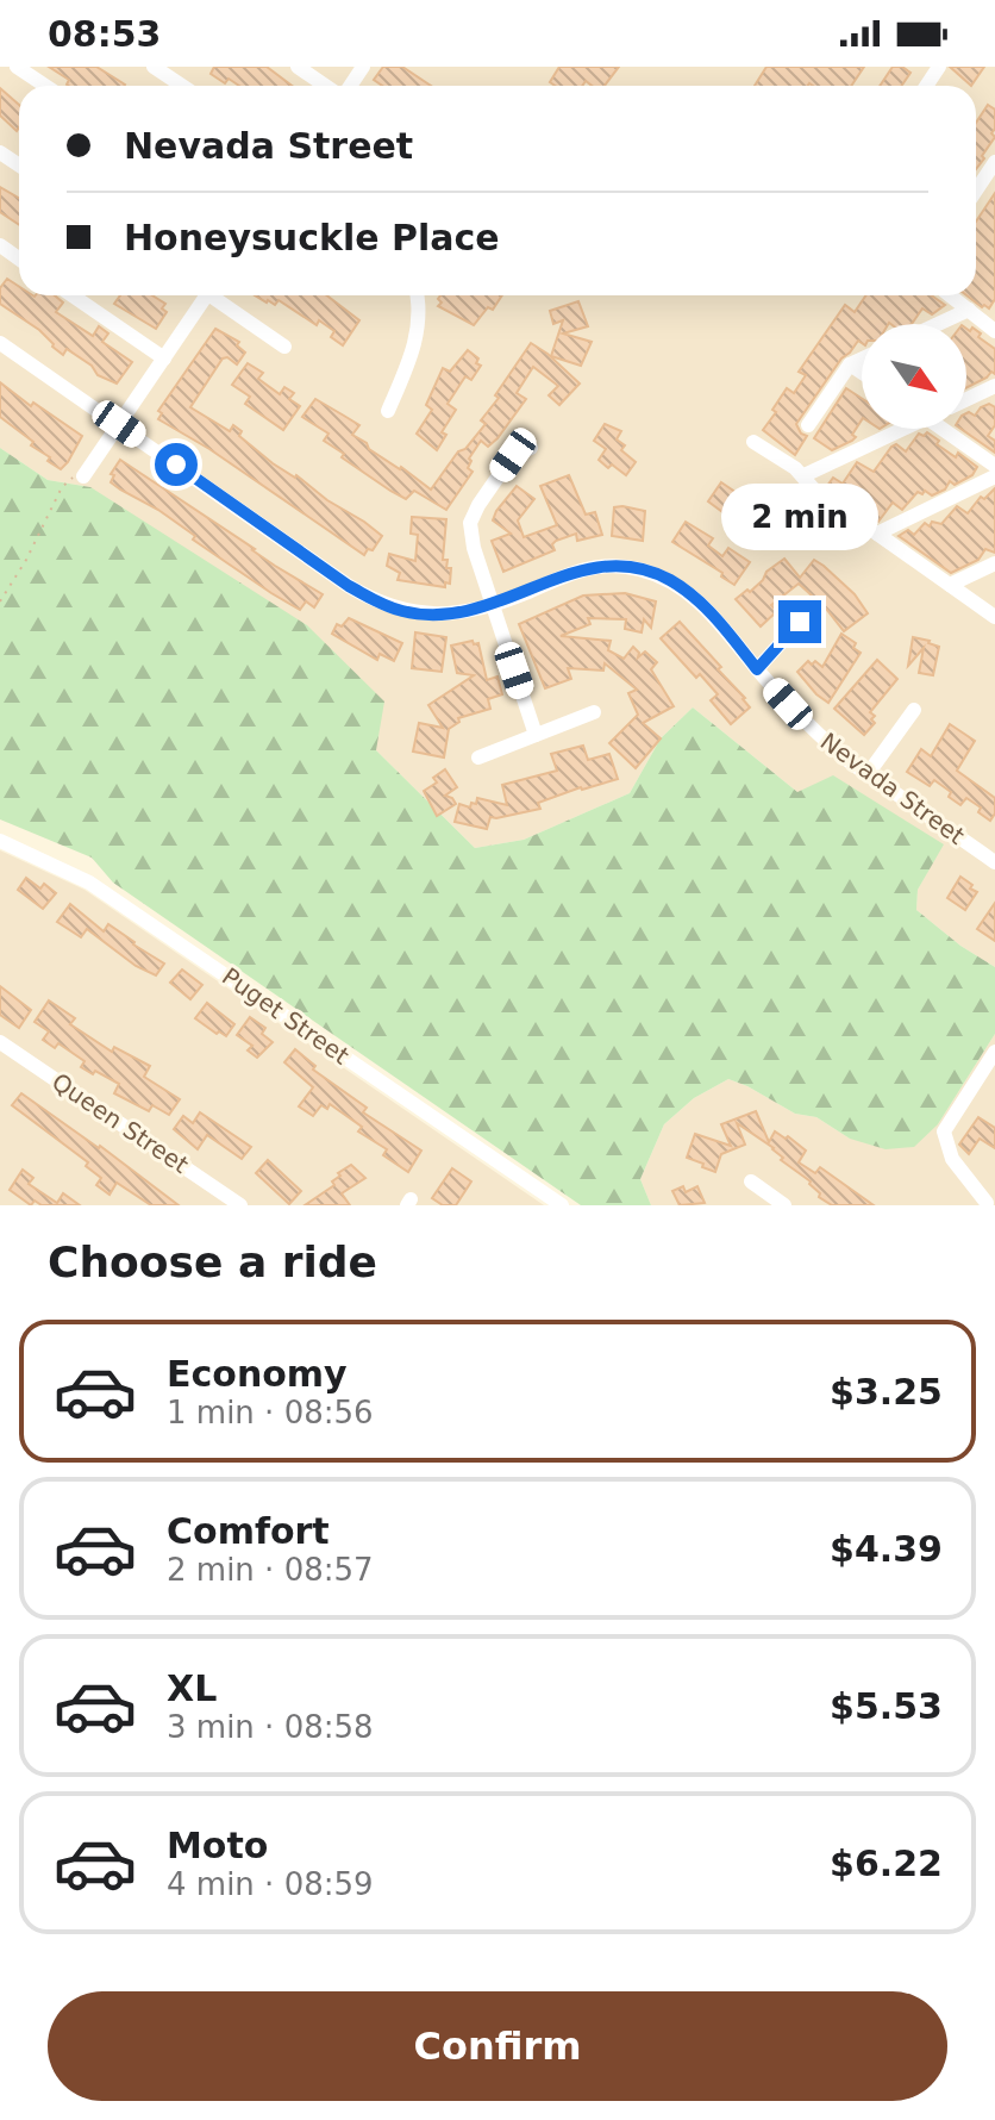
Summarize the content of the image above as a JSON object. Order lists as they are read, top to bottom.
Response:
{
  "streets": {
    "street": ["Nevada Street", "Puget Street", "Queen Street"]
  },
  "north": "bottom right",
  "page": {
    "status": "08:53",
    "banner": ["Nevada Street", "Honeysuckle Place"],
    "bubble": "2 min",
    "heading": "Choose a ride",
    "list": [
      {
        "name": "Economy",
        "note": "1 min · 08:56",
        "value": "$3.25"
      },
      {
        "name": "Comfort",
        "note": "2 min · 08:57",
        "value": "$4.39"
      },
      {
        "name": "XL",
        "note": "3 min · 08:58",
        "value": "$5.53"
      },
      {
        "name": "Moto",
        "note": "4 min · 08:59",
        "value": "$6.22"
      }
    ],
    "buttons": "Confirm"
  }
}
